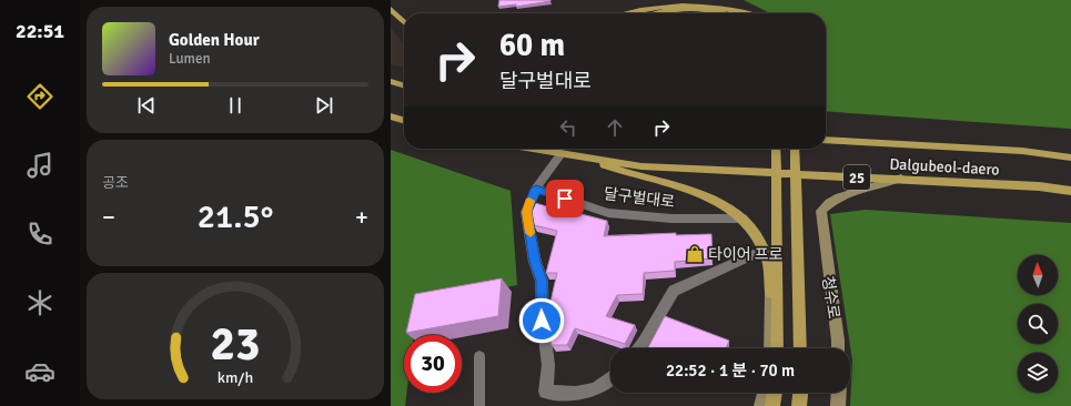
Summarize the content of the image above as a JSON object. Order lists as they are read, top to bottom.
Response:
{
  "streets": {
    "main road": ["Dalgubeol-daero", "25", "청수로"],
    "street": ["달구벌대로"]
  },
  "crossings": [
    ["Dalgubeol-daero", "청수로"]
  ],
  "places": {
    "shop": ["타이어 프로"]
  },
  "north": "top",
  "page": {
    "tabs": "22:51",
    "turn": ["60 m", "달구벌대로"],
    "song": ["Golden Hour", "Lumen"],
    "tile": "공조",
    "heat": ["−", "21.5°", "+"],
    "limit": "30",
    "trip": "22:52 · 1 분 · 70 m",
    "gauge": ["23", "km/h"]
  }
}
